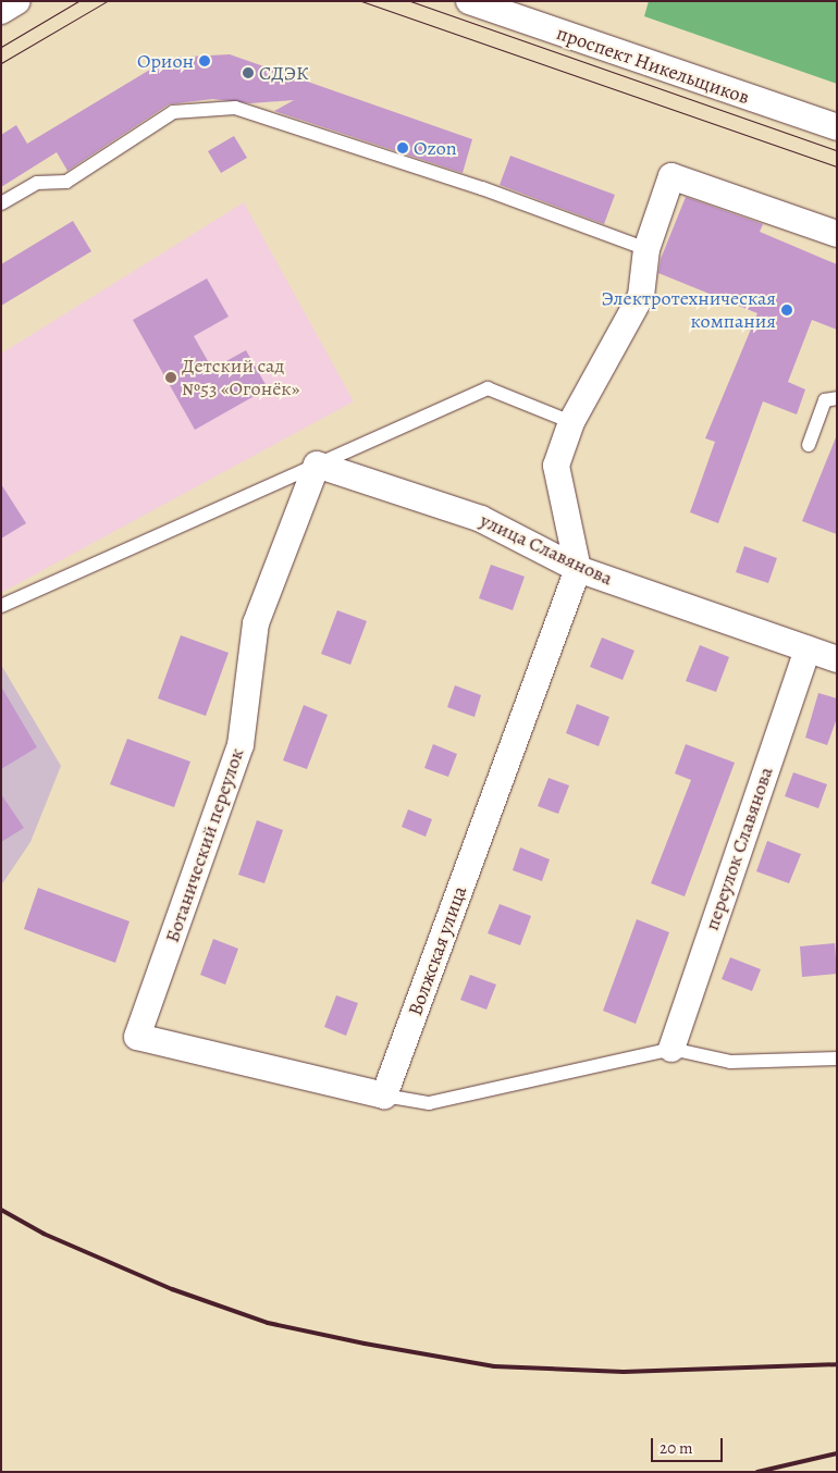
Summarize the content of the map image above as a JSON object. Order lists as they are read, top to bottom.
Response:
{
  "streets": {
    "street": [
      "проспект Никельщиков",
      "улица Славянова",
      "Ботанический переулок",
      "переулок Славянова",
      "Волжская улица"
    ]
  },
  "crossings": [
    ["улица Славянова", "Ботанический переулок"],
    ["улица Славянова", "переулок Славянова"],
    ["улица Славянова", "Волжская улица"],
    ["Ботанический переулок", "Волжская улица"]
  ],
  "places": [
    "Орион",
    "СДЭК",
    "Ozon",
    "Электротехническая компания",
    "Детский сад №53 «Огонёк»"
  ],
  "scale_bar": "20 m"
}
